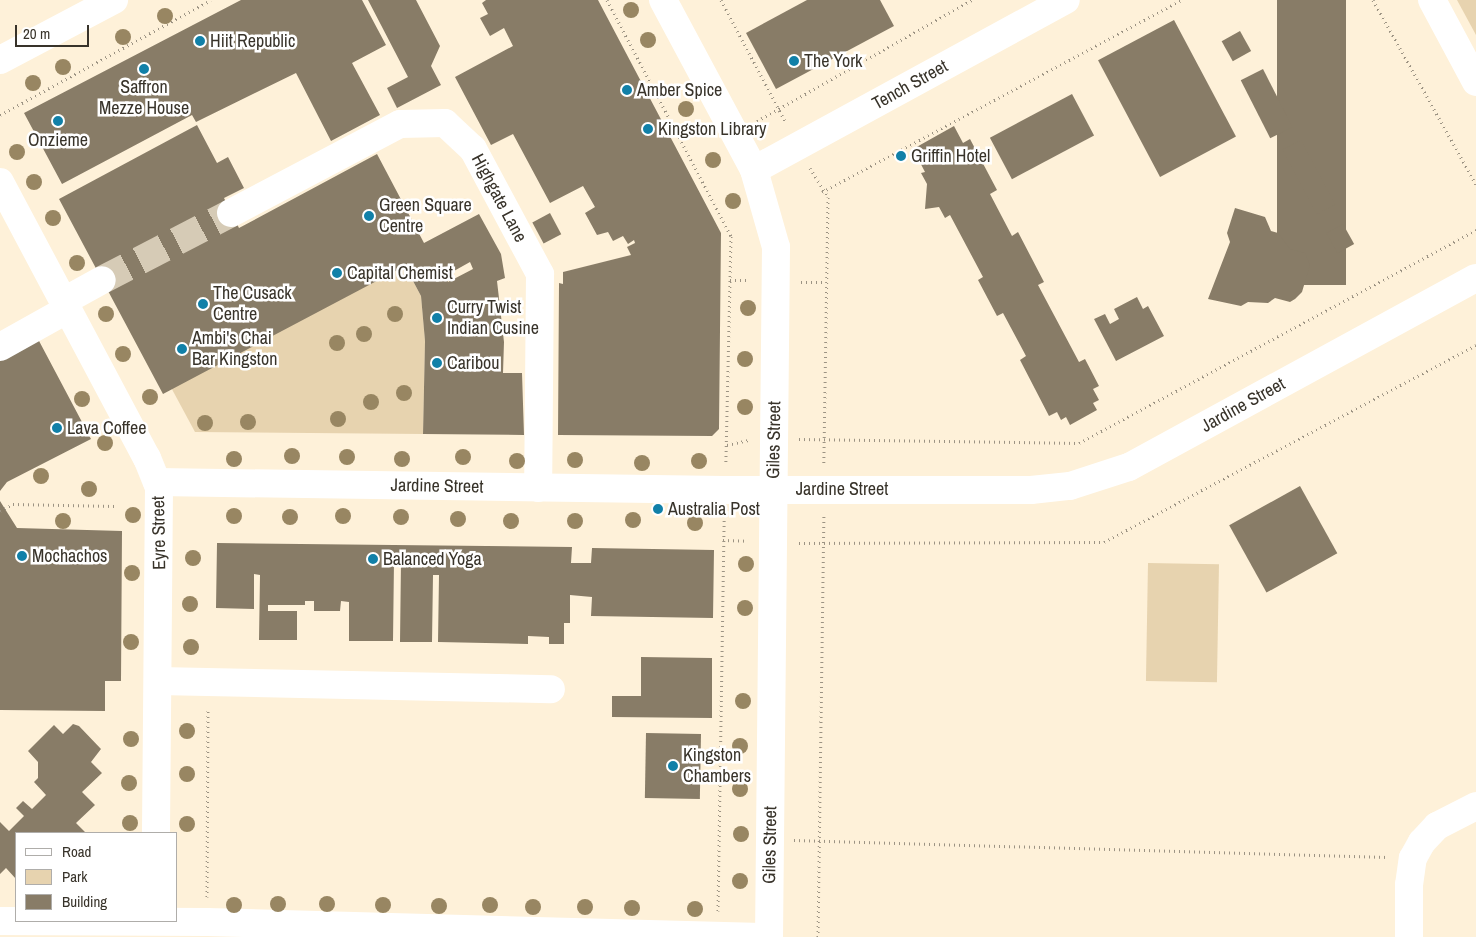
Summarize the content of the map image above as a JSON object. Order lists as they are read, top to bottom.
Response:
{
  "streets": {
    "street": [
      "Tench Street",
      "Highgate Lane",
      "Jardine Street",
      "Giles Street",
      "Eyre Street"
    ]
  },
  "crossings": [
    ["Tench Street", "Giles Street"],
    ["Highgate Lane", "Jardine Street"],
    ["Jardine Street", "Giles Street"],
    ["Jardine Street", "Eyre Street"]
  ],
  "places": [
    "Hiit Republic",
    "The York",
    "Saffron Mezze House",
    "Amber Spice",
    "Onzieme",
    "Kingston Library",
    "Griffin Hotel",
    "Green Square Centre",
    "Capital Chemist",
    "The Cusack Centre",
    "Curry Twist Indian Cusine",
    "Ambi's Chai Bar Kingston",
    "Caribou",
    "Lava Coffee",
    "Australia Post",
    "Mochachos",
    "Balanced Yoga",
    "Kingston Chambers"
  ],
  "legend": ["Road", "Park", "Building"],
  "scale_bar": "20 m"
}
